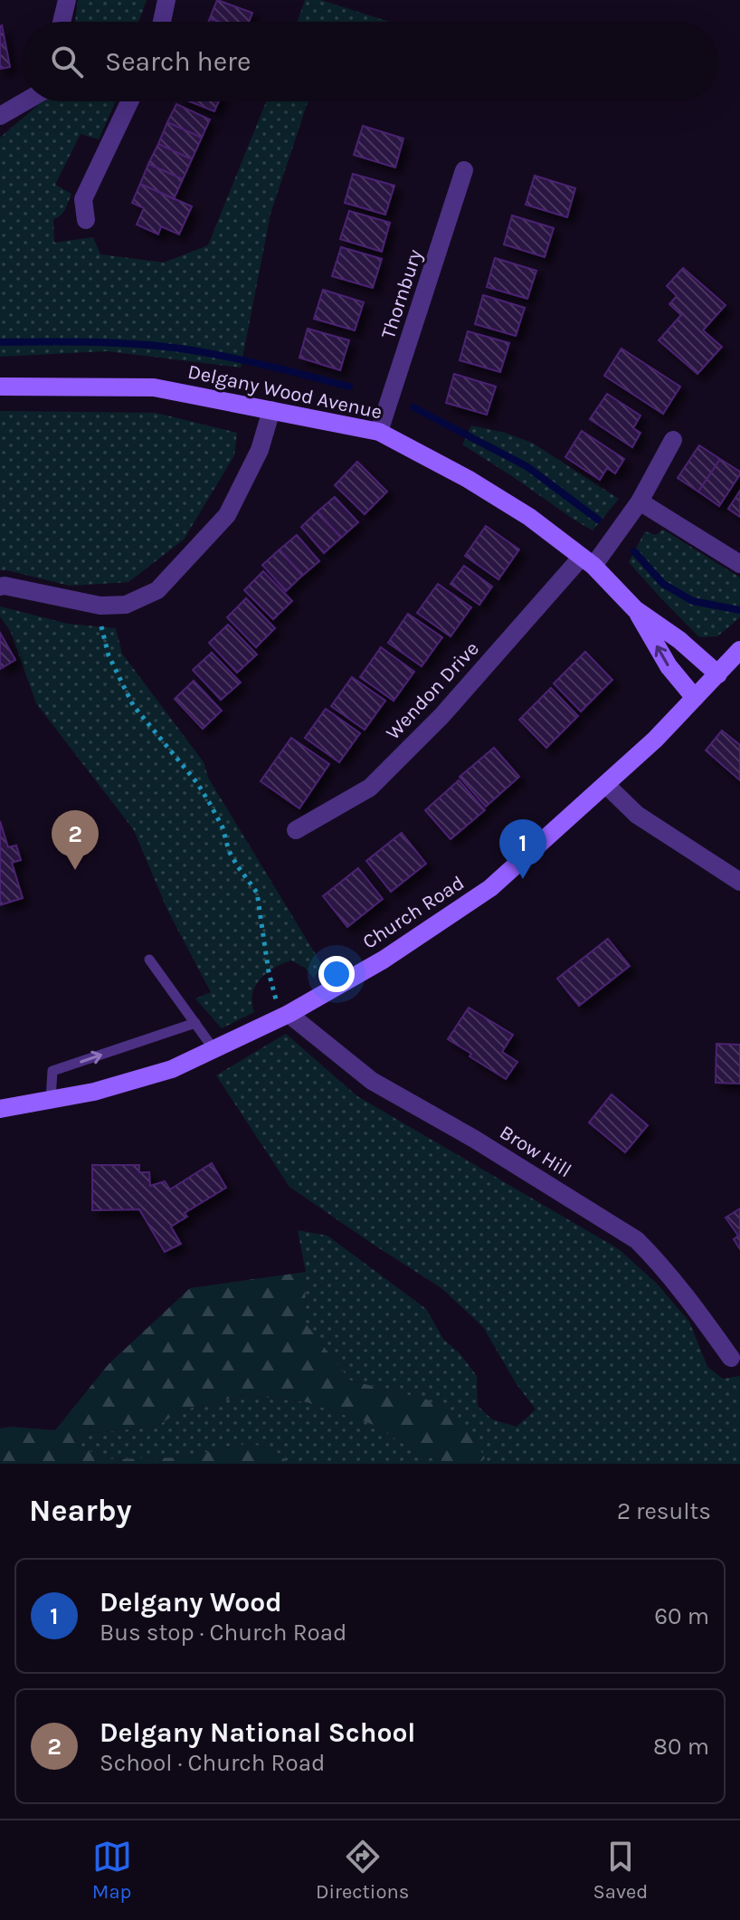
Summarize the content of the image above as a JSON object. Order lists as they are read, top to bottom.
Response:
{
  "streets": {
    "street": [
      "Thornbury",
      "Delgany Wood Avenue",
      "Wendon Drive",
      "Church Road",
      "Brow Hill"
    ]
  },
  "crossings": [
    ["Thornbury", "Delgany Wood Avenue"],
    ["Delgany Wood Avenue", "Wendon Drive"],
    ["Delgany Wood Avenue", "Church Road"],
    ["Church Road", "Brow Hill"]
  ],
  "page": {
    "search": "Search here",
    "pins": ["2", "1"],
    "heading": ["Nearby", "2 results"],
    "list": [
      {
        "mark": "1",
        "name": "Delgany Wood",
        "note": "Bus stop · Church Road",
        "value": "60 m"
      },
      {
        "mark": "2",
        "name": "Delgany National School",
        "note": "School · Church Road",
        "value": "80 m"
      }
    ],
    "nav": ["Map", "Directions", "Saved"]
  }
}
